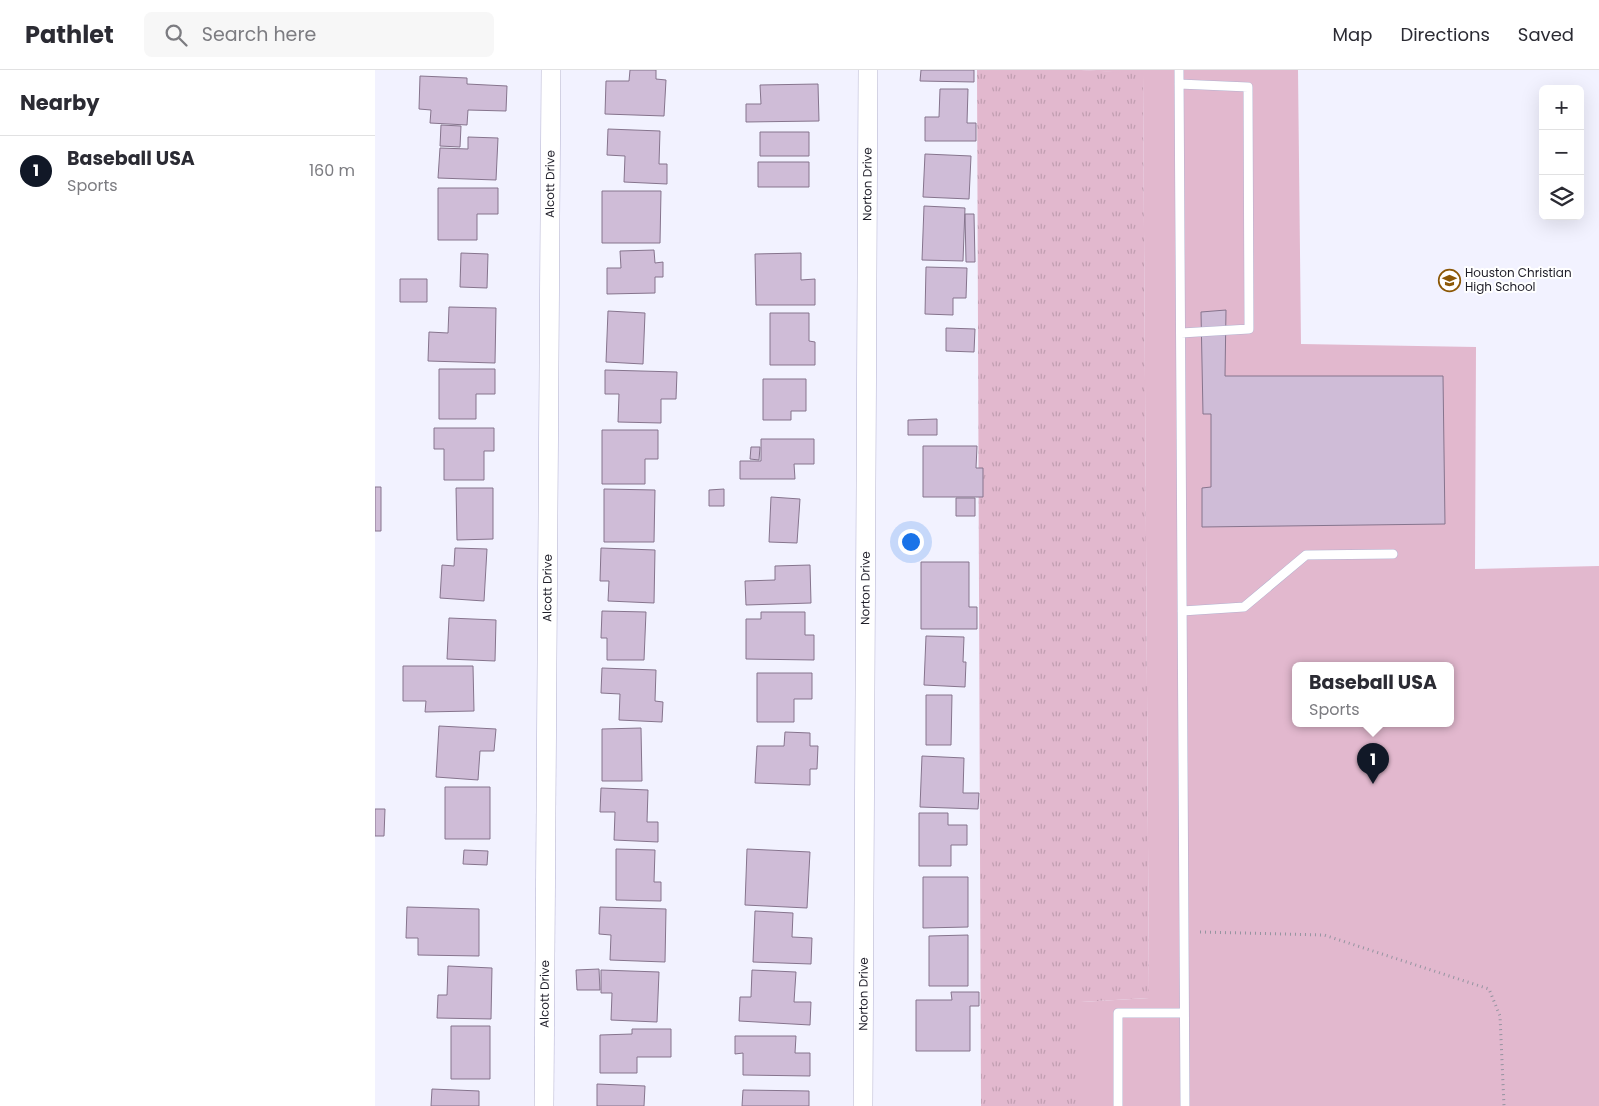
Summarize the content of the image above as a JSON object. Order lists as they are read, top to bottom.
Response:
{
  "streets": {
    "street": ["Alcott Drive", "Norton Drive"]
  },
  "places": {
    "school or university": ["Houston Christian High School"]
  },
  "page": {
    "header": "Pathlet",
    "search": "Search here",
    "nav": ["Map", "Directions", "Saved"],
    "heading": "Nearby",
    "map_buttons": ["+", "−"],
    "list": [
      {
        "mark": "1",
        "name": "Baseball USA",
        "note": "Sports",
        "value": "160 m"
      }
    ],
    "popup": ["Baseball USA", "Sports"],
    "pins": "1"
  }
}
